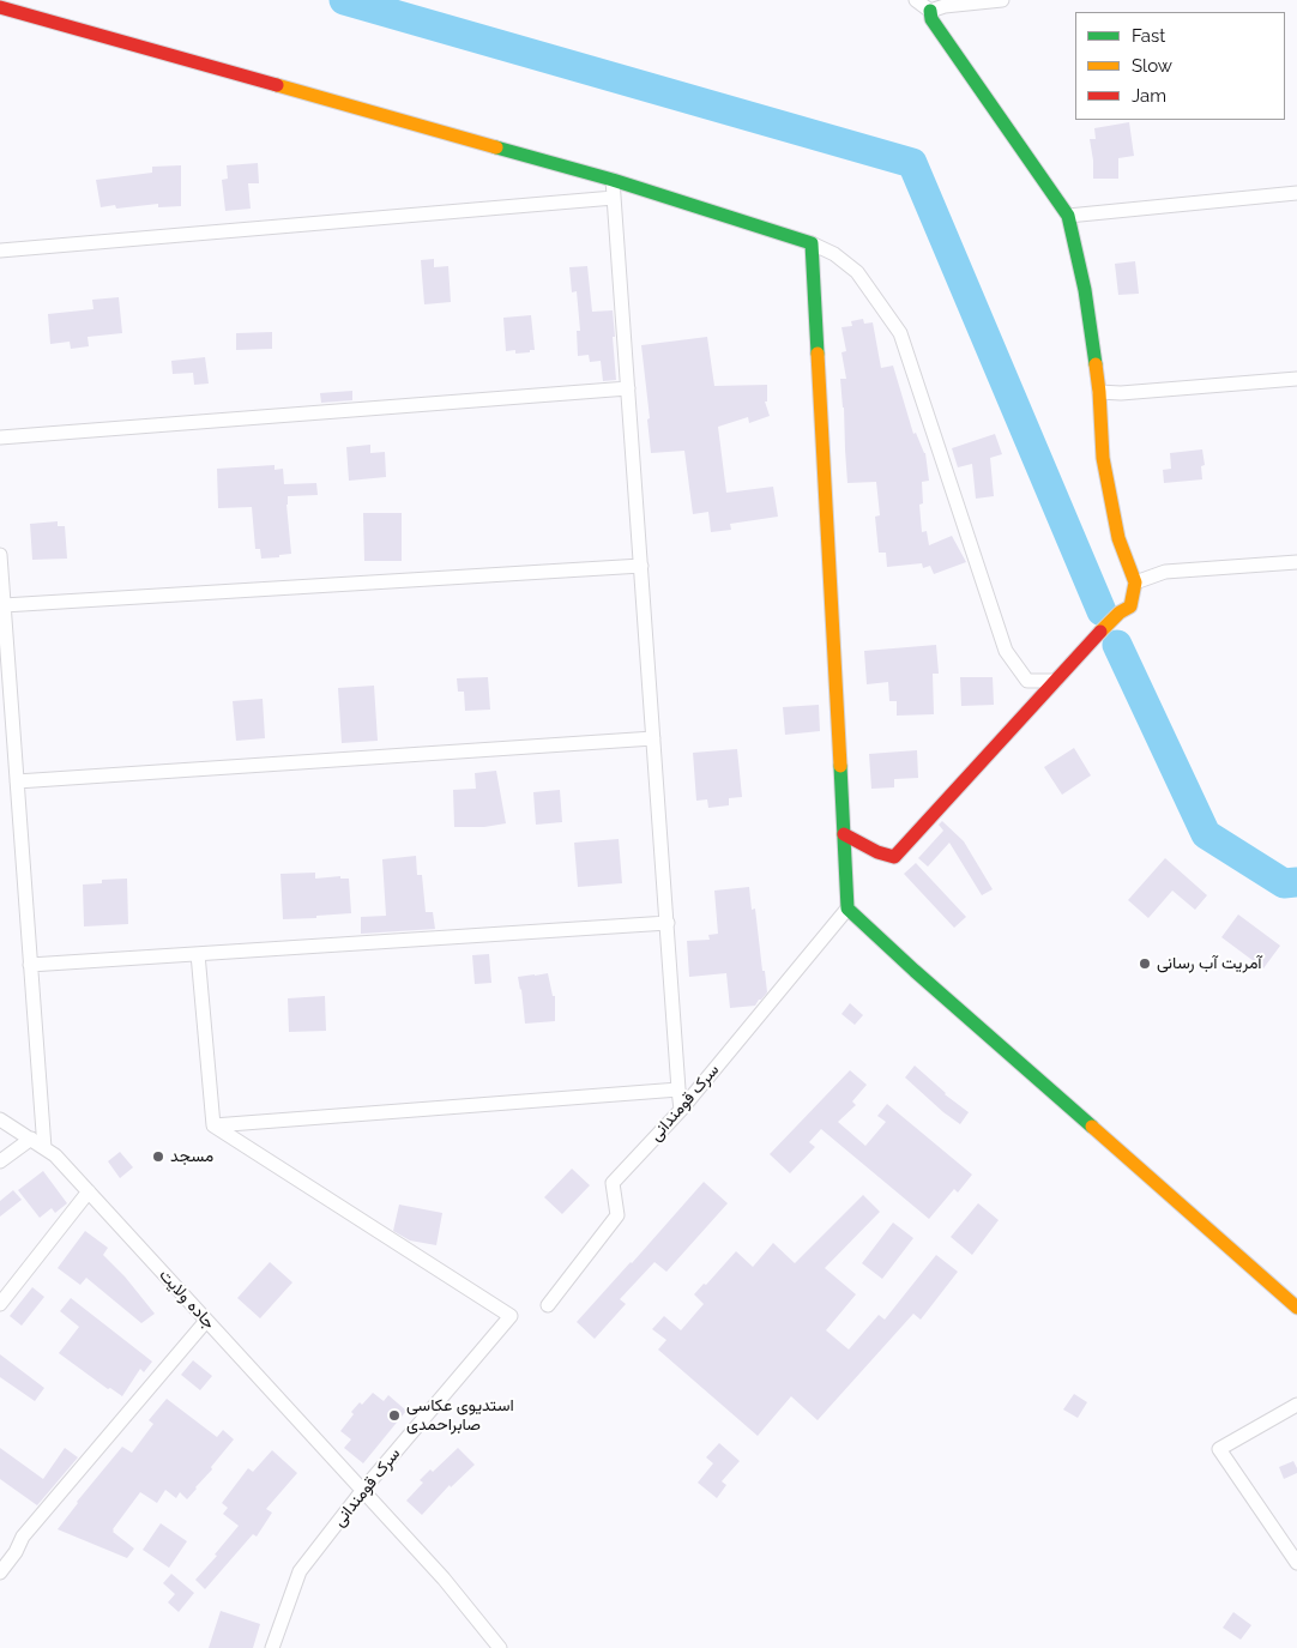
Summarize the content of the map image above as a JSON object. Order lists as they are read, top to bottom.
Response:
{
  "streets": {
    "street": ["سرک قومندانی", "جاده ولایت"]
  },
  "crossings": [
    ["سرک قومندانی", "جاده ولایت"]
  ],
  "places": ["آمریت آب رسانی", "مسجد", "استدیوی عکاسی صابراحمدی"],
  "legend": ["Fast", "Slow", "Jam"]
}
